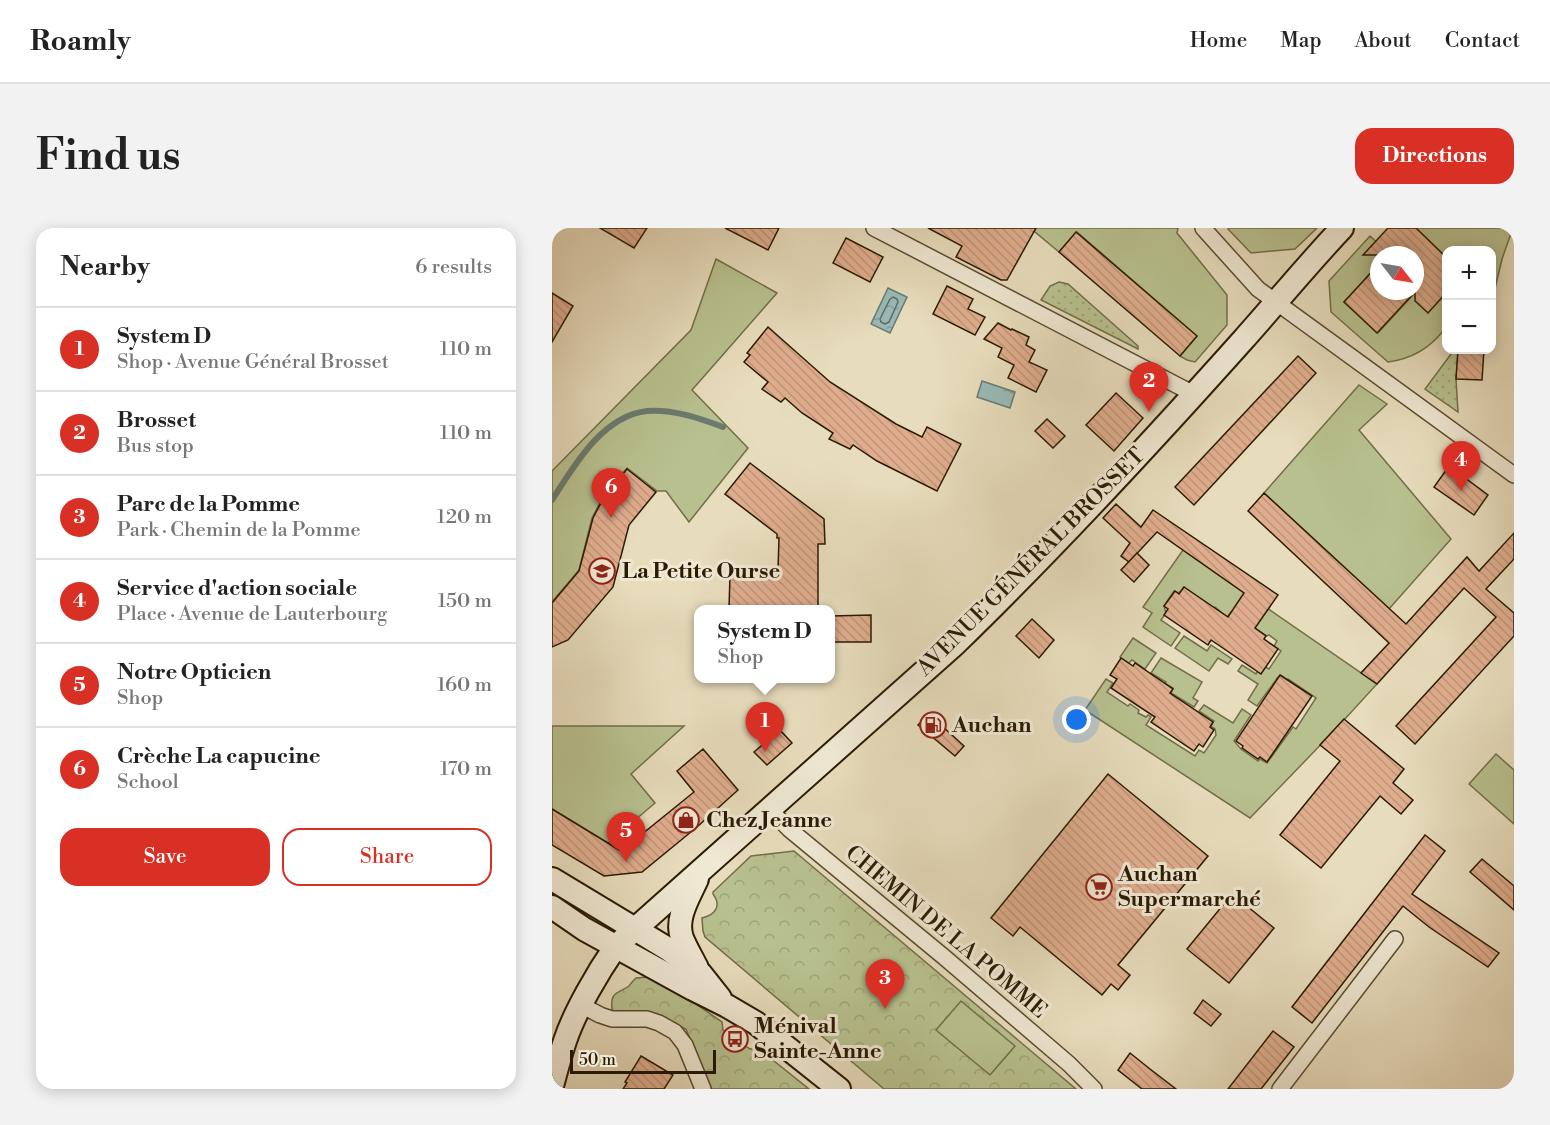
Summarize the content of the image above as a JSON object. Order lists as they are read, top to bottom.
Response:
{
  "streets": {
    "main road": ["AVENUE GÉNÉRAL BROSSET"],
    "street": ["CHEMIN DE LA POMME"]
  },
  "crossings": [
    ["AVENUE GÉNÉRAL BROSSET", "CHEMIN DE LA POMME"]
  ],
  "places": {
    "school or university": ["La Petite Ourse"],
    "fuel station": ["Auchan"],
    "shop": ["Chez Jeanne"],
    "supermarket": ["Auchan Supermarché"],
    "bus stop": ["Ménival Sainte-Anne"]
  },
  "scale_bar": "50 m",
  "north": "bottom right",
  "page": {
    "header": "Roamly",
    "nav": [
      "Home",
      "Map",
      "About",
      "Contact"
    ],
    "buttons": [
      "Directions",
      ["Save", "Share"]
    ],
    "title": "Find us",
    "heading": ["Nearby", "6 results"],
    "map_buttons": ["+", "−"],
    "list": [
      {
        "mark": "1",
        "name": "System D",
        "note": "Shop · Avenue Général Brosset",
        "value": "110 m"
      },
      {
        "mark": "2",
        "name": "Brosset",
        "note": "Bus stop",
        "value": "110 m"
      },
      {
        "mark": "3",
        "name": "Parc de la Pomme",
        "note": "Park · Chemin de la Pomme",
        "value": "120 m"
      },
      {
        "mark": "4",
        "name": "Service d'action sociale",
        "note": "Place · Avenue de Lauterbourg",
        "value": "150 m"
      },
      {
        "mark": "5",
        "name": "Notre Opticien",
        "note": "Shop",
        "value": "160 m"
      },
      {
        "mark": "6",
        "name": "Crèche La capucine",
        "note": "School",
        "value": "170 m"
      }
    ],
    "pins": [
      "2",
      "4",
      "6",
      "1",
      "5",
      "3"
    ],
    "popup": ["System D", "Shop"],
    "scale": "50 m"
  }
}
